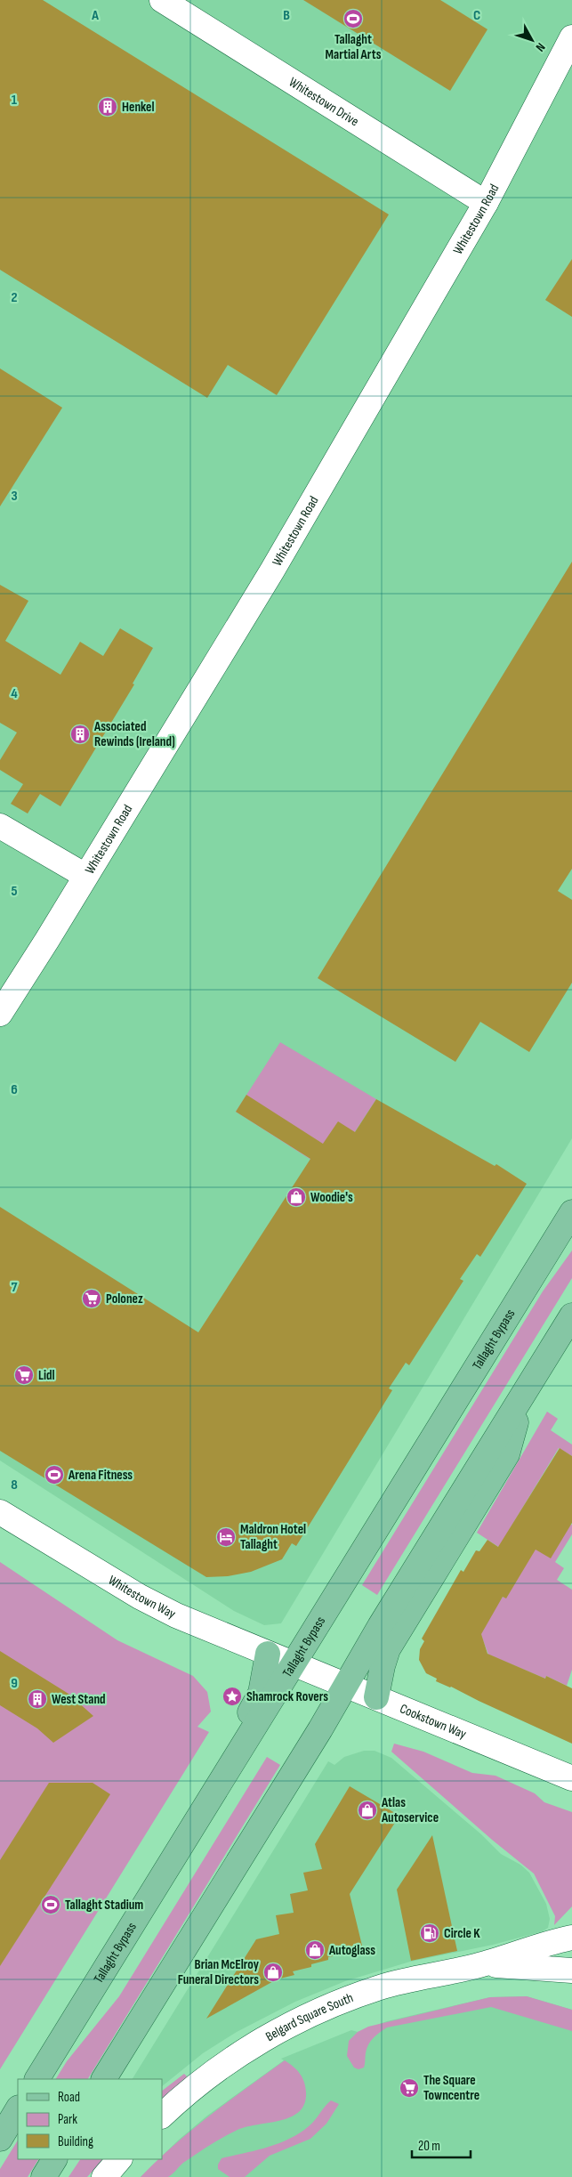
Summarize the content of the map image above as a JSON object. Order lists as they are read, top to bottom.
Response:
{
  "streets": {
    "main road": ["Tallaght Bypass"],
    "street": [
      "Whitestown Drive",
      "Whitestown Road",
      "Whitestown Way",
      "Cookstown Way",
      "Belgard Square South"
    ]
  },
  "crossings": [
    ["Whitestown Drive", "Whitestown Road"],
    ["Tallaght Bypass", "Whitestown Way"],
    ["Tallaght Bypass", "Cookstown Way"],
    ["Whitestown Way", "Cookstown Way"]
  ],
  "places": {
    "sports": ["Tallaght Martial Arts", "Arena Fitness", "Tallaght Stadium"],
    "building": ["Henkel", "Associated Rewinds (Ireland)", "West Stand"],
    "shop": [
      "Woodie's",
      "Atlas Autoservice",
      "Autoglass",
      "Brian McElroy Funeral Directors"
    ],
    "supermarket": ["Polonez", "Lidl", "The Square Towncentre"],
    "hotel": ["Maldron Hotel Tallaght"],
    "place": ["Shamrock Rovers"],
    "fuel station": ["Circle K"]
  },
  "legend": ["Road", "Park", "Building"],
  "scale_bar": "20 m",
  "north": "bottom right",
  "grid": {
    "columns": ["A", "B", "C"],
    "rows": [
      "1",
      "2",
      "3",
      "4",
      "5",
      "6",
      "7",
      "8",
      "9"
    ]
  }
}
